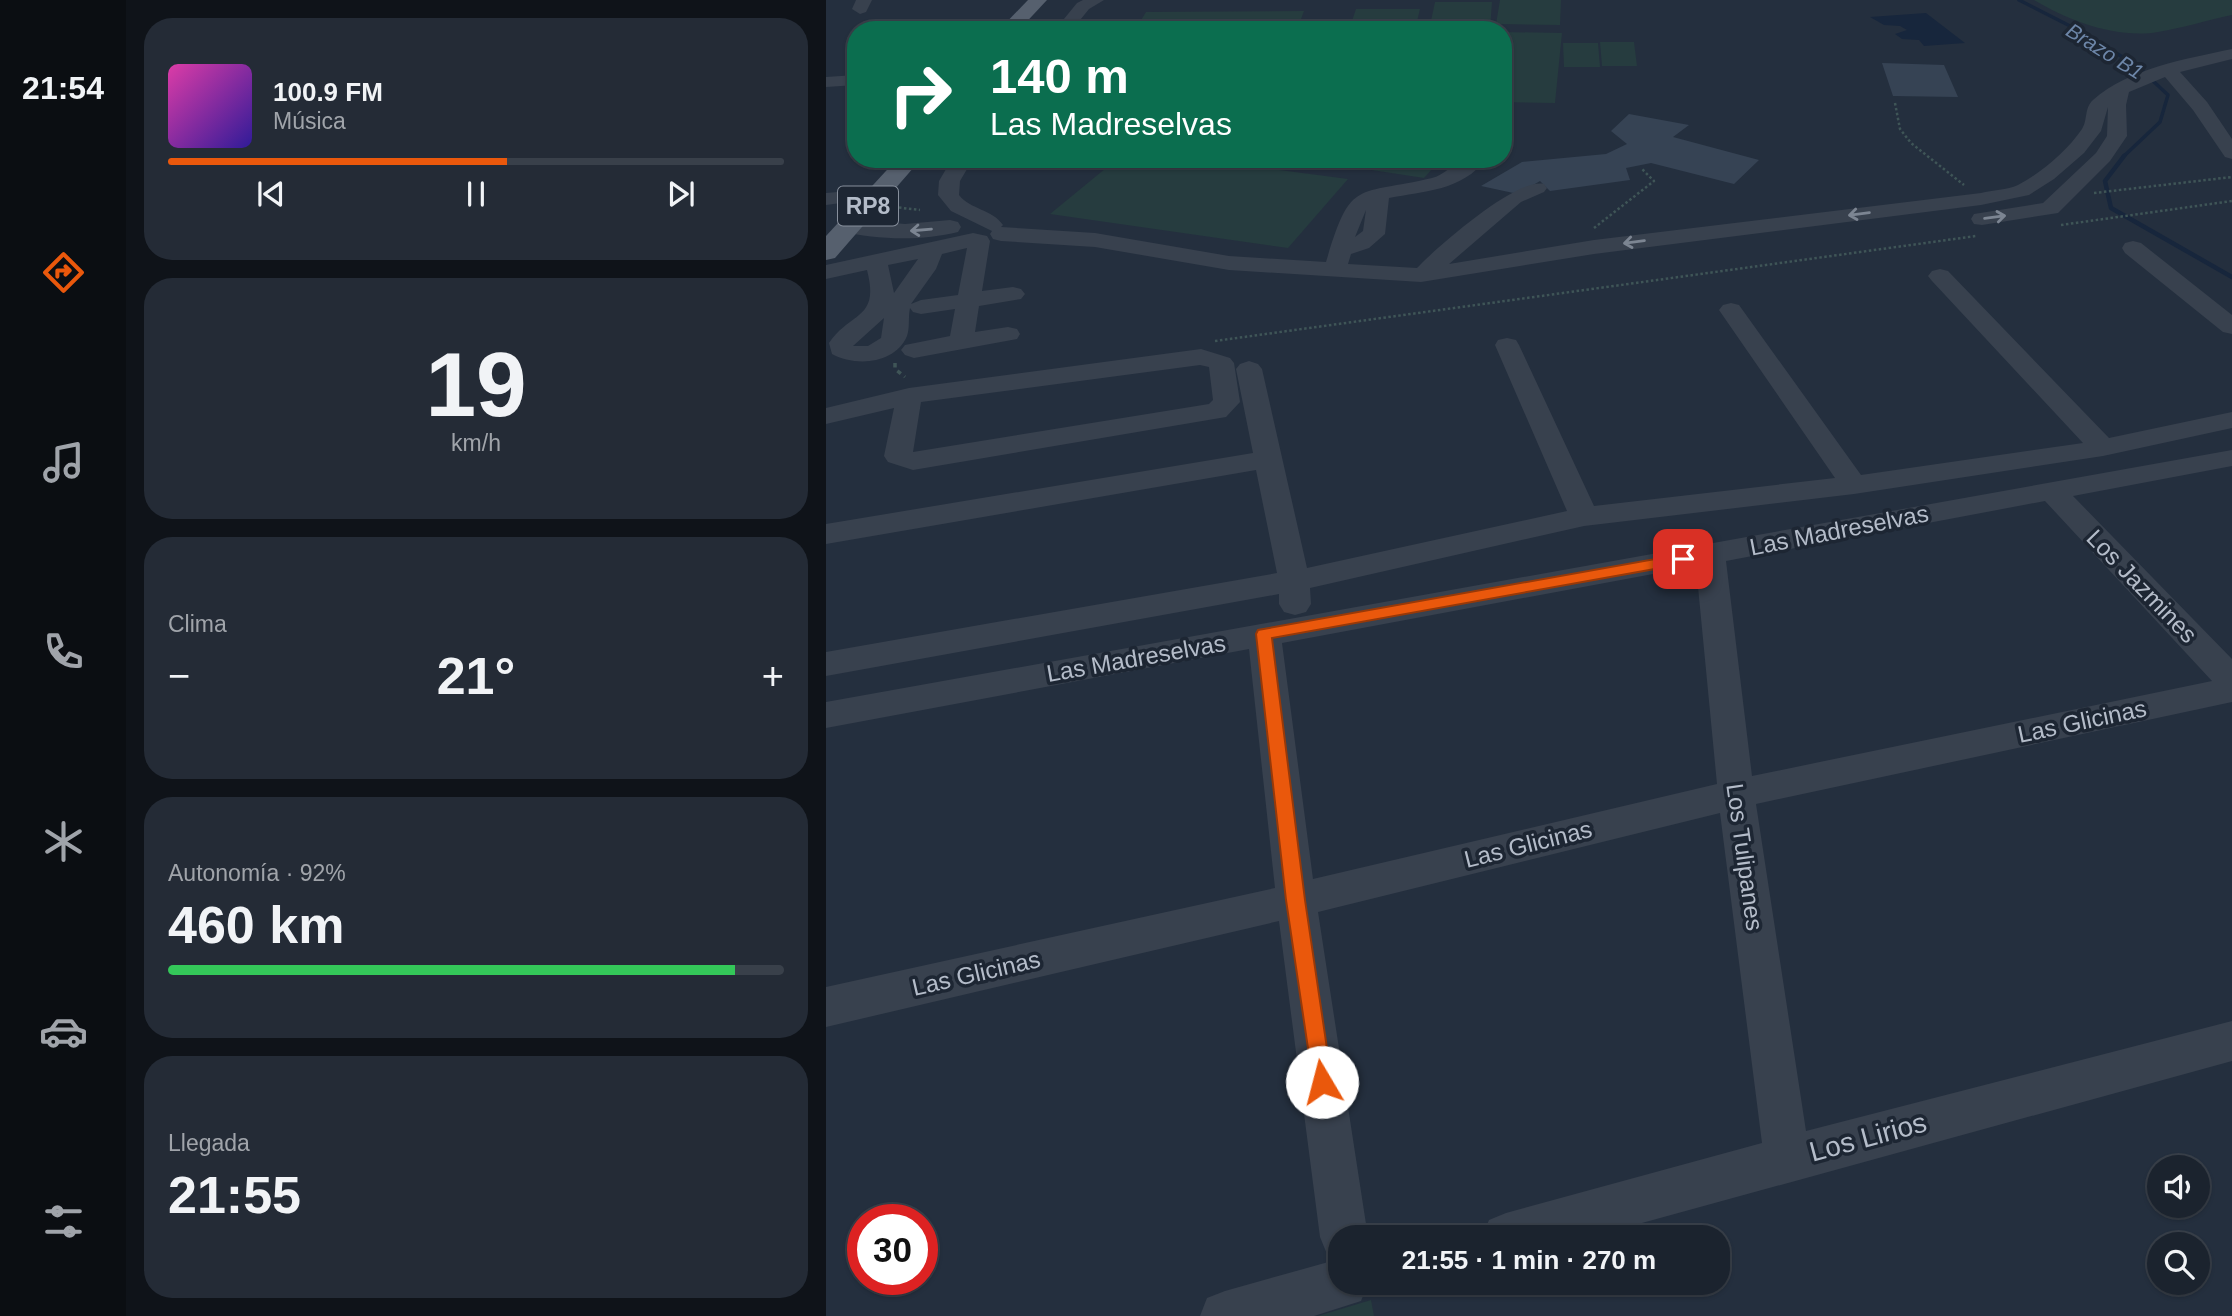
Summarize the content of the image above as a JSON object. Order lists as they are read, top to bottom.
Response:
{
  "streets": {
    "main road": ["RP8"],
    "street": [
      "Las Madreselvas",
      "Los Jazmines",
      "Las Glicinas",
      "Los Tulipanes",
      "Los Lirios"
    ]
  },
  "crossings": [
    ["Las Madreselvas", "Los Jazmines"],
    ["Las Madreselvas", "Los Tulipanes"],
    ["Las Glicinas", "Los Tulipanes"],
    ["Los Tulipanes", "Los Lirios"]
  ],
  "water": ["Brazo B1"],
  "page": {
    "tabs": "21:54",
    "turn": ["140 m", "Las Madreselvas"],
    "song": ["100.9 FM", "Música"],
    "tile": [
      ["19", "km/h"],
      "Clima",
      ["Autonomía · 92%", "460 km"],
      ["Llegada", "21:55"]
    ],
    "heat": ["−", "21°", "+"],
    "limit": "30",
    "trip": "21:55 · 1 min · 270 m"
  }
}
